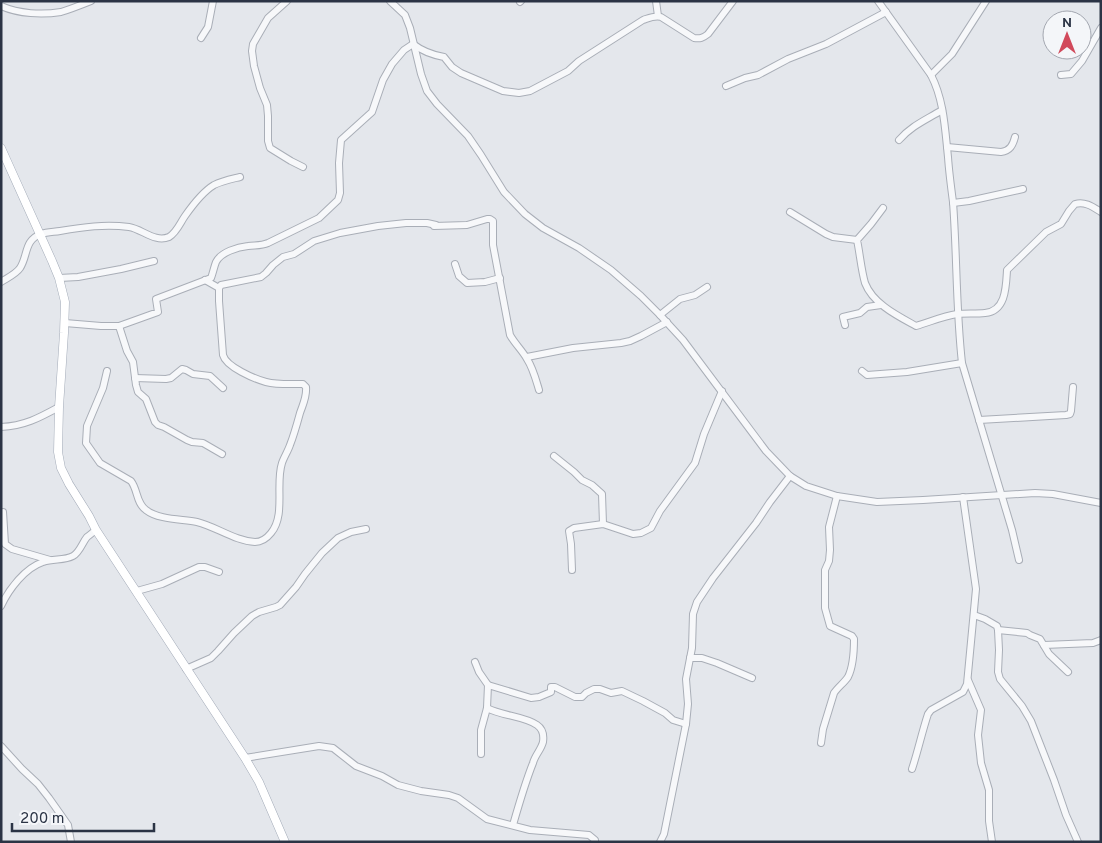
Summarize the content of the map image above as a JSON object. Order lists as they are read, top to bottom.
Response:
{
  "scale_bar": "200 m",
  "north": "top"
}
